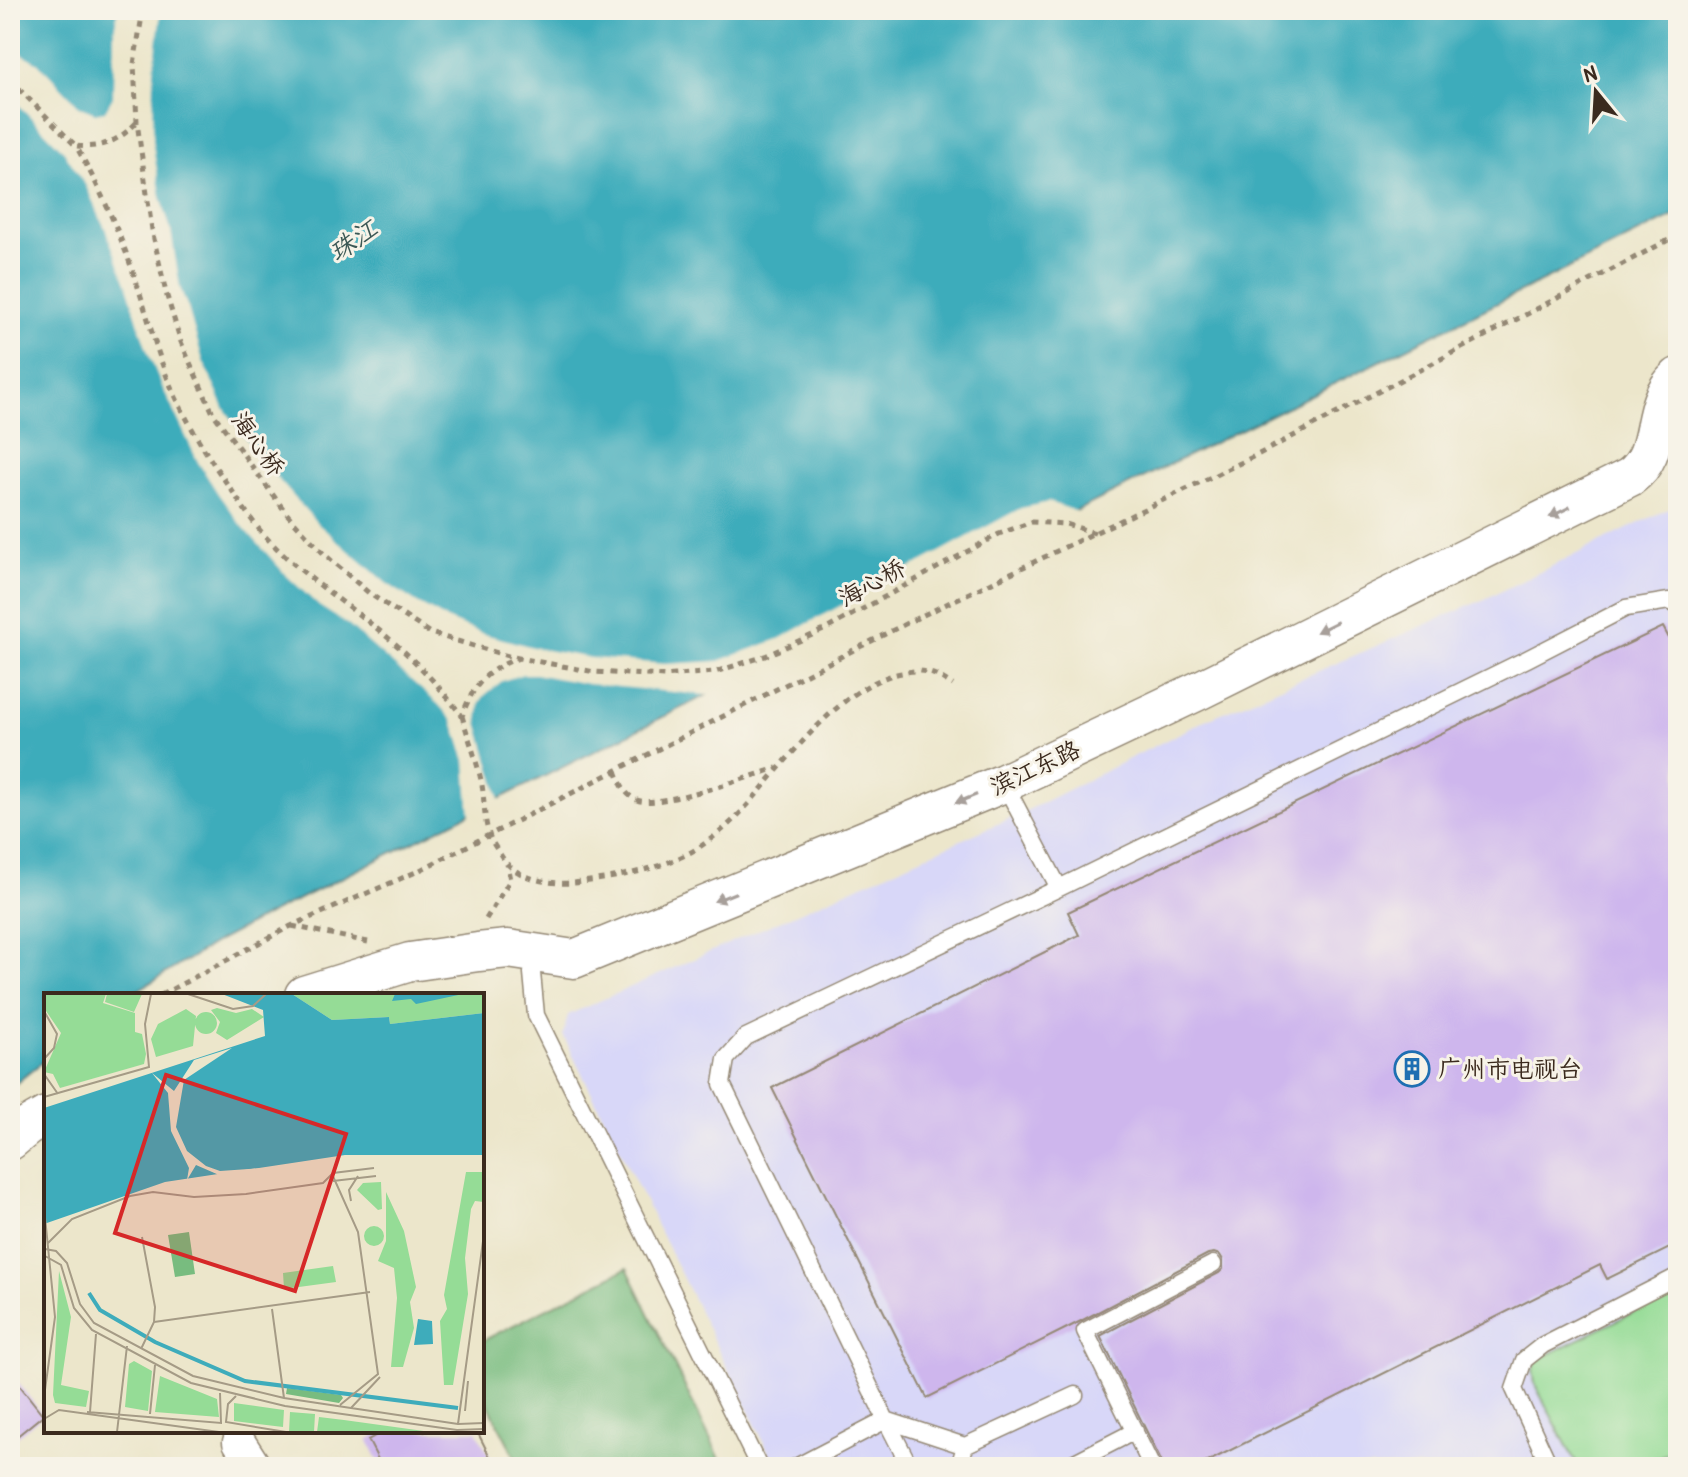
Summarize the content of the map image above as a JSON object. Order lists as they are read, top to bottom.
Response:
{
  "streets": {
    "street": ["滨江东路"],
    "path": ["海心桥"]
  },
  "one_way": ["滨江东路"],
  "water": ["珠江"],
  "places": {
    "building": ["广州市电视台"]
  },
  "north": "top"
}
